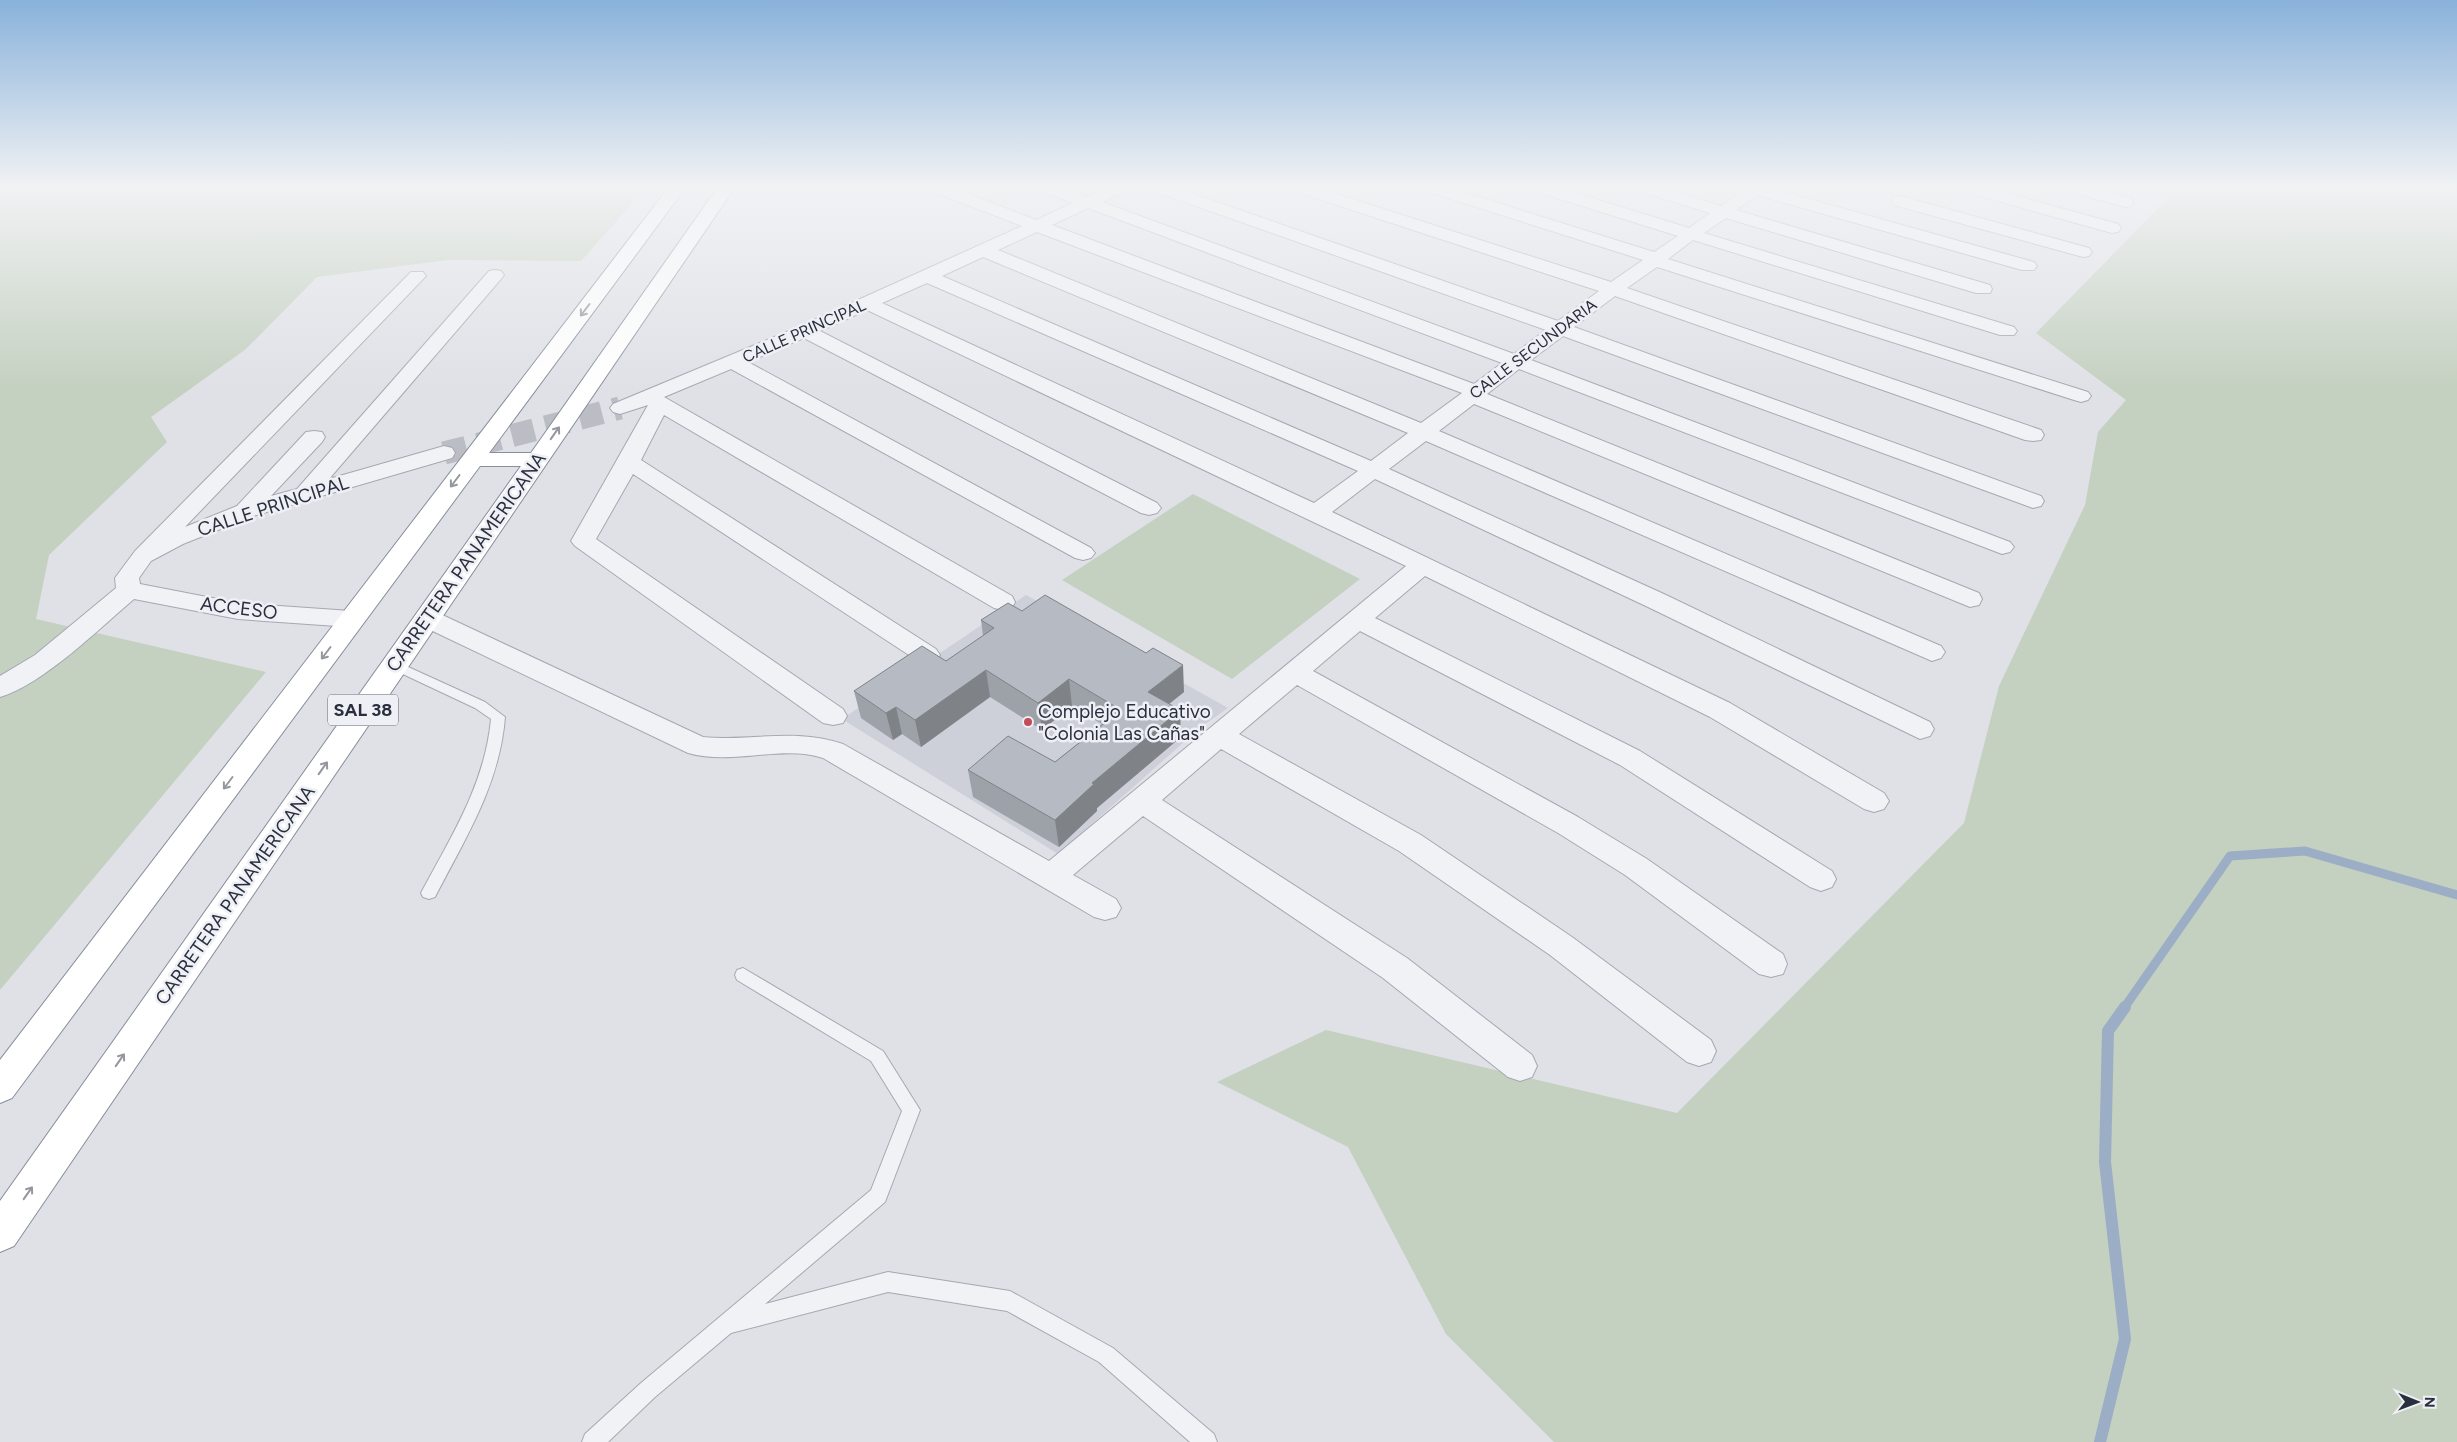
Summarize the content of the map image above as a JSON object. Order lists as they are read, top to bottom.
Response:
{
  "streets": {
    "highway": ["CARRETERA PANAMERICANA", "SAL 38"],
    "street": ["CALLE PRINCIPAL", "CALLE SECUNDARIA", "ACCESO"]
  },
  "crossings": [
    ["CALLE PRINCIPAL", "ACCESO"],
    ["ACCESO", "SAL 38"]
  ],
  "places": ["Complejo Educativo \"Colonia Las Cañas\""],
  "north": "right"
}
